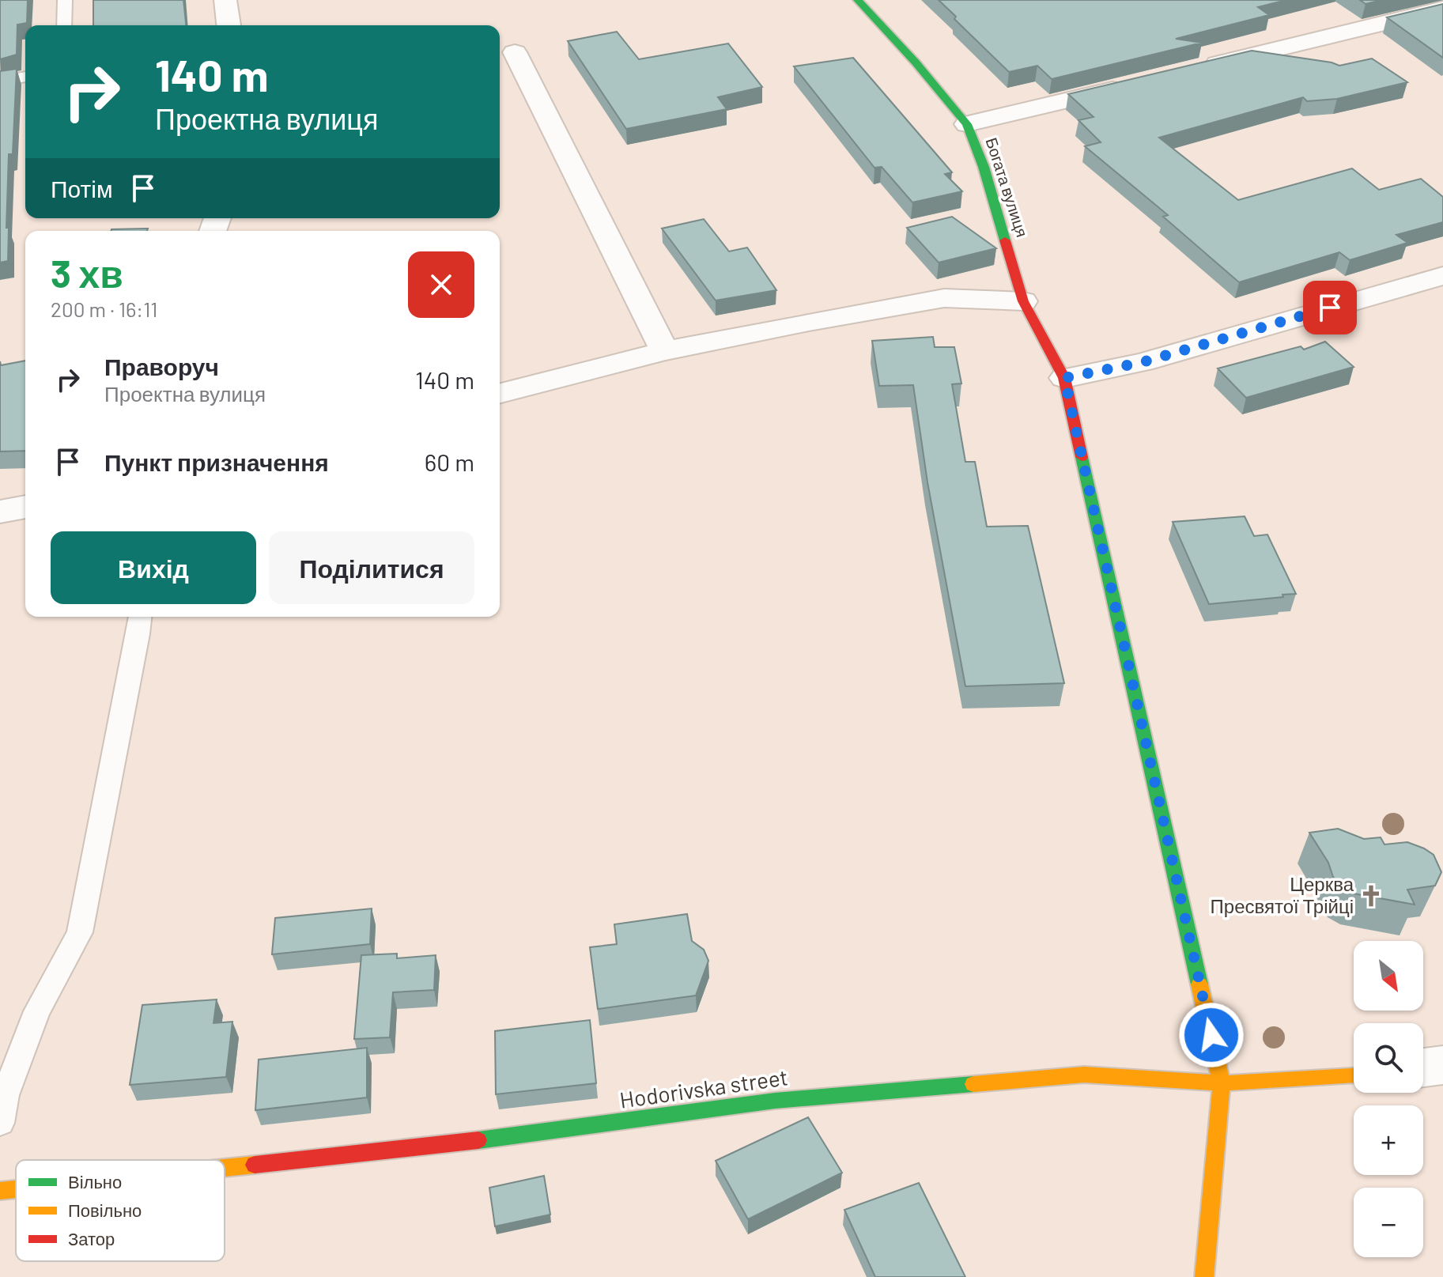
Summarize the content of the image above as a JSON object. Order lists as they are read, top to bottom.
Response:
{
  "streets": {
    "street": ["Богата вулиця", "Hodorivska street"]
  },
  "crossings": [
    ["Богата вулиця", "Hodorivska street"]
  ],
  "places": {
    "church": ["Церква Пресвятої Трійці"]
  },
  "legend": ["Вільно", "Повільно", "Затор"],
  "north": "bottom right",
  "page": {
    "turn": ["140 m", "Проектна вулиця"],
    "then": "Потім",
    "heading": ["3 хв", "200 m · 16:11"],
    "list": [
      {
        "name": "Праворуч",
        "note": "Проектна вулиця",
        "value": "140 m"
      },
      {
        "name": "Пункт призначення",
        "value": "60 m"
      }
    ],
    "buttons": ["Вихід", "Поділитися"],
    "map_buttons": ["+", "−"]
  }
}
